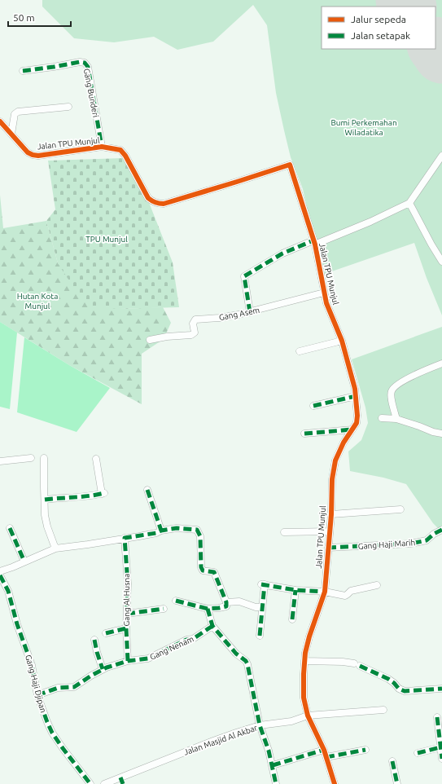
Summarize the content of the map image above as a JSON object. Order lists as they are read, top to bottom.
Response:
{
  "streets": {
    "street": [
      "Gang Bunderi",
      "Jalan TPU Munjul",
      "Gang Asem",
      "Gang Haji Marih",
      "Gang Al Husna",
      "Gang Nenam",
      "Gang Haji Djipan",
      "Jalan Masjid Al Akbar"
    ]
  },
  "crossings": [
    ["Gang Bunderi", "Jalan TPU Munjul"],
    ["Jalan TPU Munjul", "Gang Asem"],
    ["Jalan TPU Munjul", "Gang Haji Marih"],
    ["Jalan TPU Munjul", "Jalan Masjid Al Akbar"],
    ["Gang Al Husna", "Gang Nenam"],
    ["Gang Nenam", "Gang Haji Djipan"]
  ],
  "parks": ["Bumi Perkemahan Wiladatika", "TPU Munjul", "Hutan Kota Munjul"],
  "legend": ["Jalur sepeda", "Jalan setapak"],
  "scale_bar": "50 m"
}
